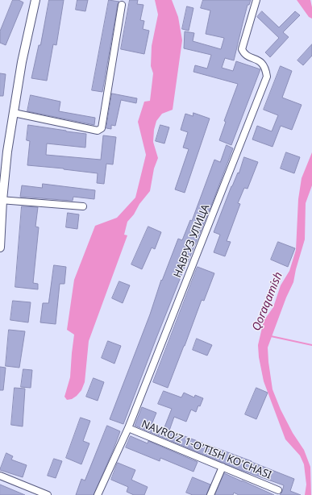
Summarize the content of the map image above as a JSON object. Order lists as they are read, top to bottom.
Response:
{
  "streets": {
    "street": ["НАВРУЗ УЛИЦА", "NAVRO'Z 1-O'TISH KO'CHASI"]
  },
  "crossings": [
    ["НАВРУЗ УЛИЦА", "NAVRO'Z 1-O'TISH KO'CHASI"]
  ],
  "water": ["Qoraqamish"]
}
